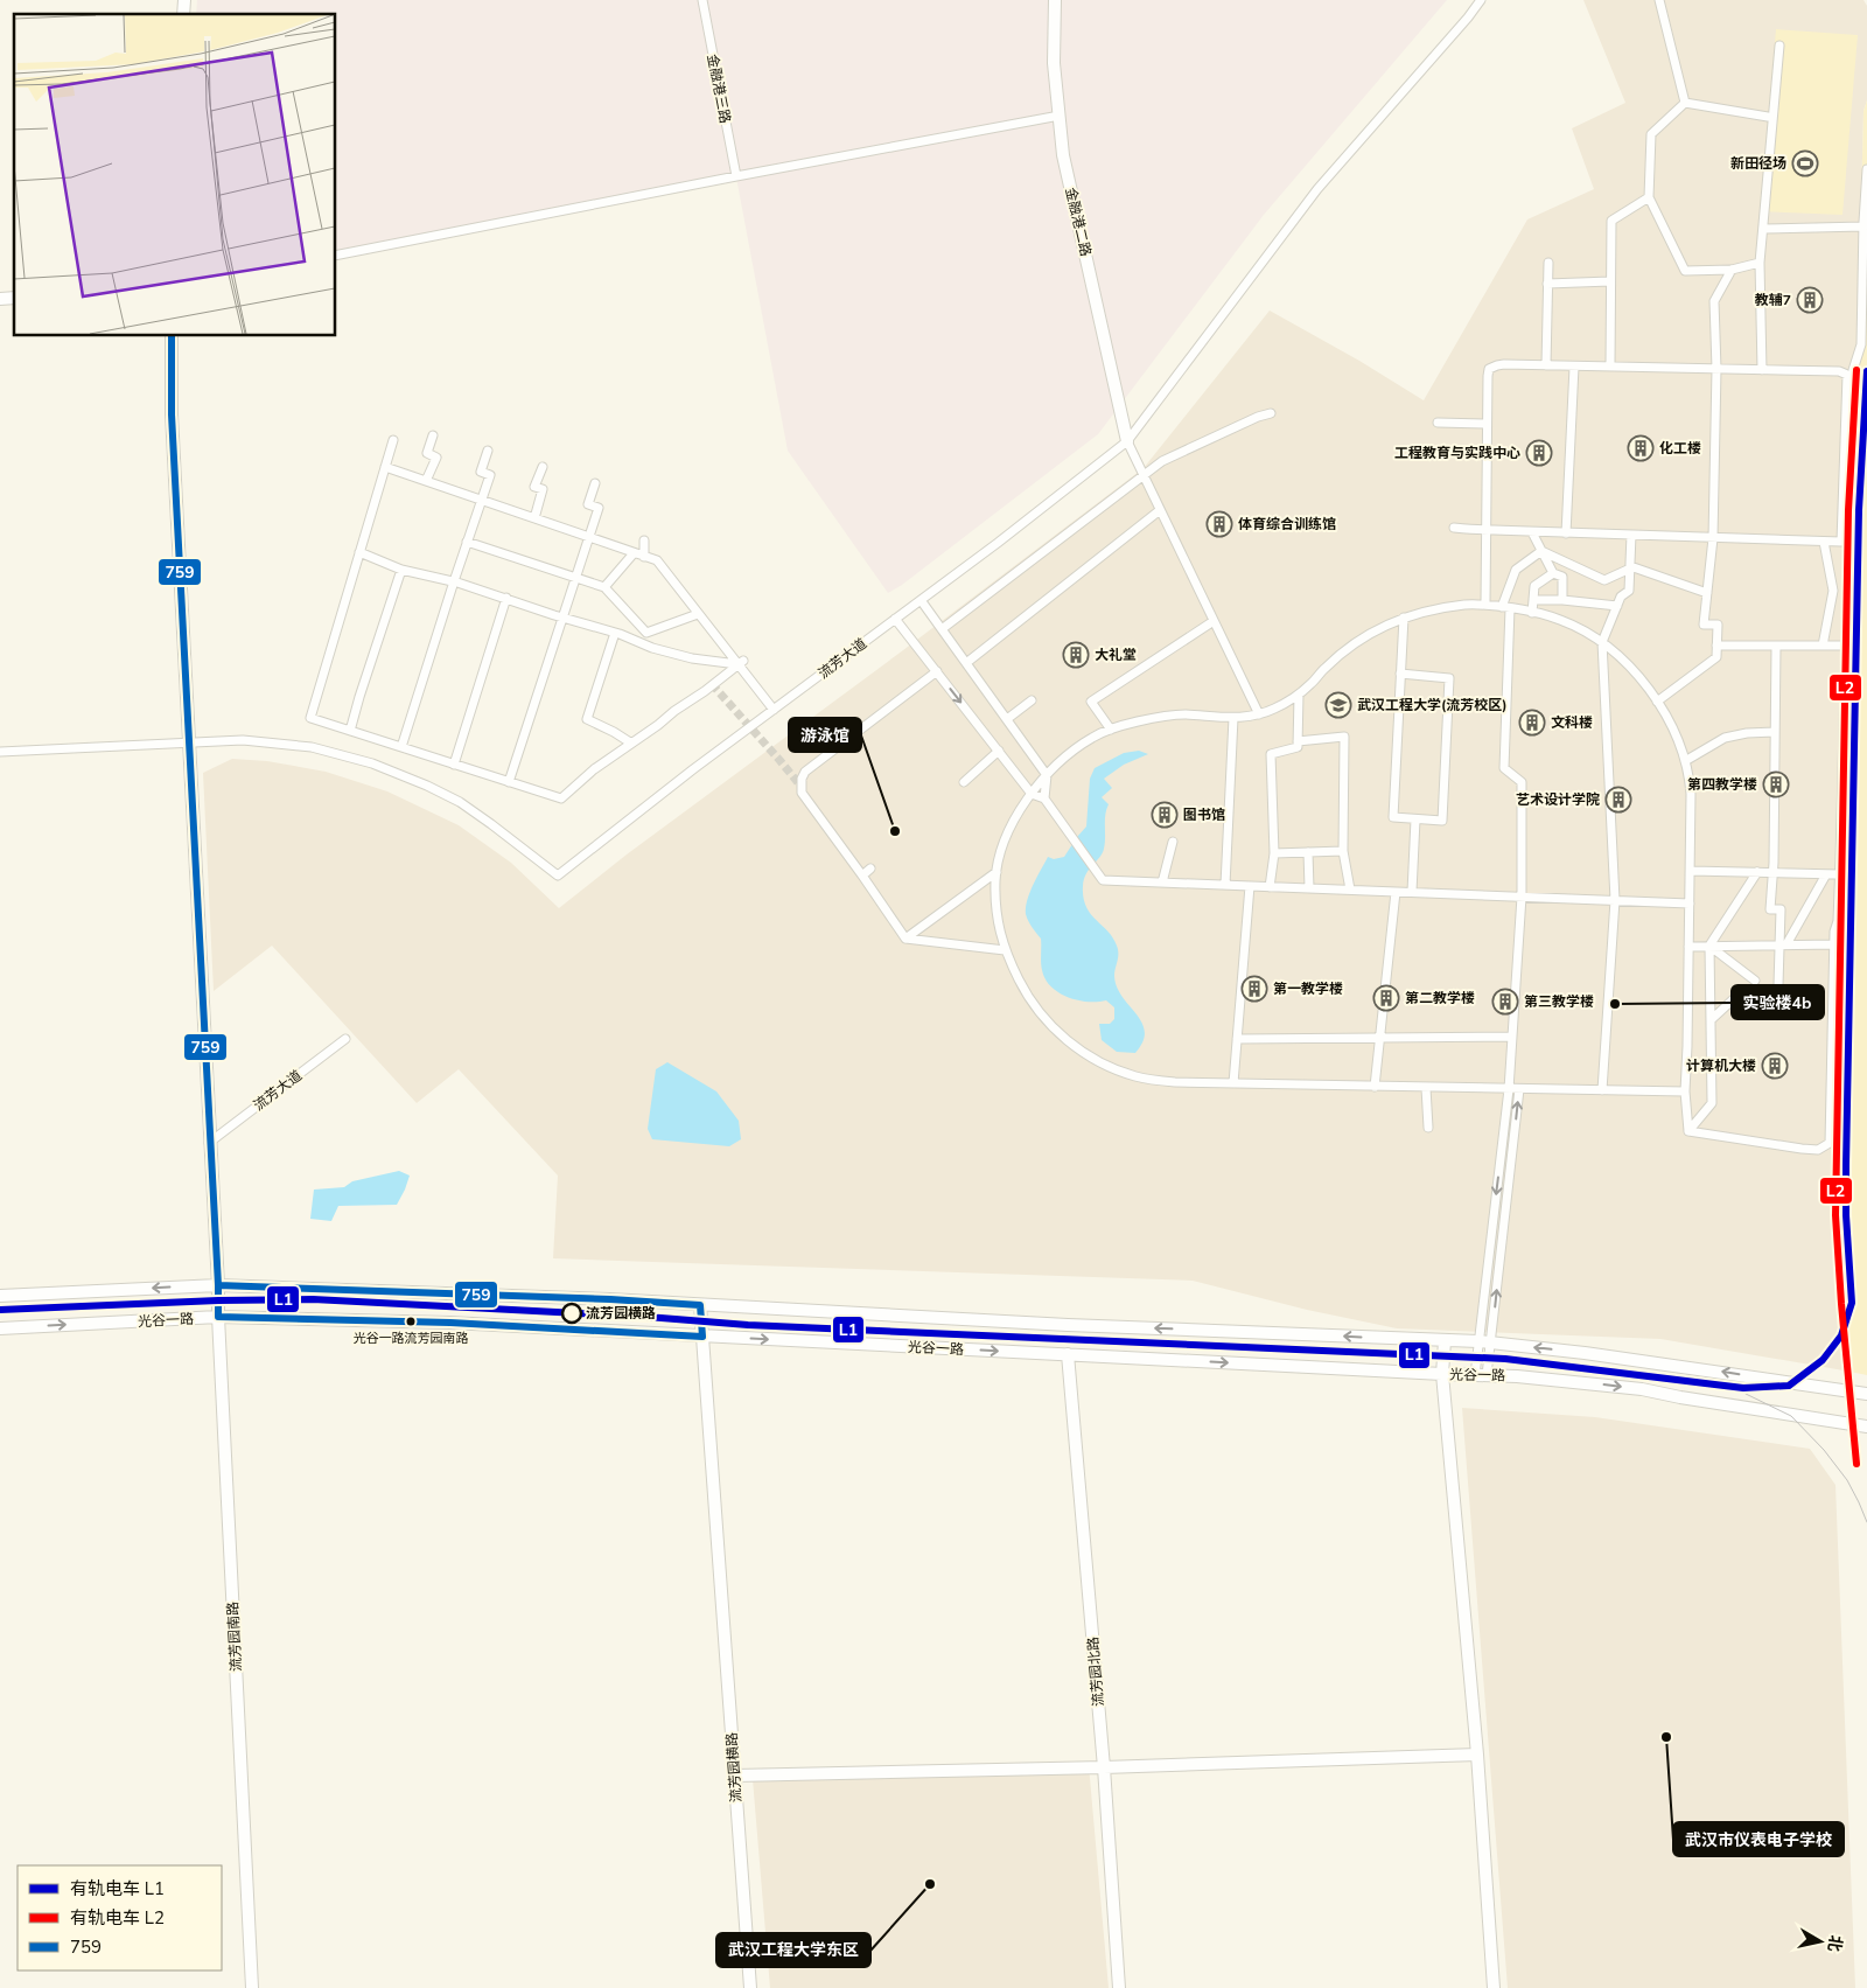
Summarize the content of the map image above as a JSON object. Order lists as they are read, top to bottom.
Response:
{
  "streets": {
    "street": [
      "金融港三路",
      "金融港二路",
      "流芳大道",
      "光谷一路",
      "流芳园南路",
      "流芳园北路",
      "流芳园横路"
    ]
  },
  "crossings": [
    ["金融港二路", "流芳大道"],
    ["流芳大道", "流芳园南路"],
    ["光谷一路", "流芳园南路"],
    ["光谷一路", "流芳园北路"],
    ["光谷一路", "流芳园横路"]
  ],
  "places": {
    "sports": ["新田径场"],
    "building": [
      "教辅7",
      "化工楼",
      "工程教育与实践中心",
      "体育综合训练馆",
      "大礼堂",
      "文科楼",
      "第四教学楼",
      "艺术设计学院",
      "图书馆",
      "第一教学楼",
      "第二教学楼",
      "第三教学楼",
      "计算机大楼"
    ],
    "school or university": ["武汉工程大学(流芳校区)"],
    "other": [
      "游泳馆",
      "实验楼4b",
      "流芳园横路",
      "光谷一路流芳园南路",
      "武汉市仪表电子学校",
      "武汉工程大学东区"
    ]
  },
  "lines": ["transit line 759", "tram line L2", "tram line L1"],
  "legend": ["有轨电车 L1", "有轨电车 L2", "759"],
  "north": "right"
}
